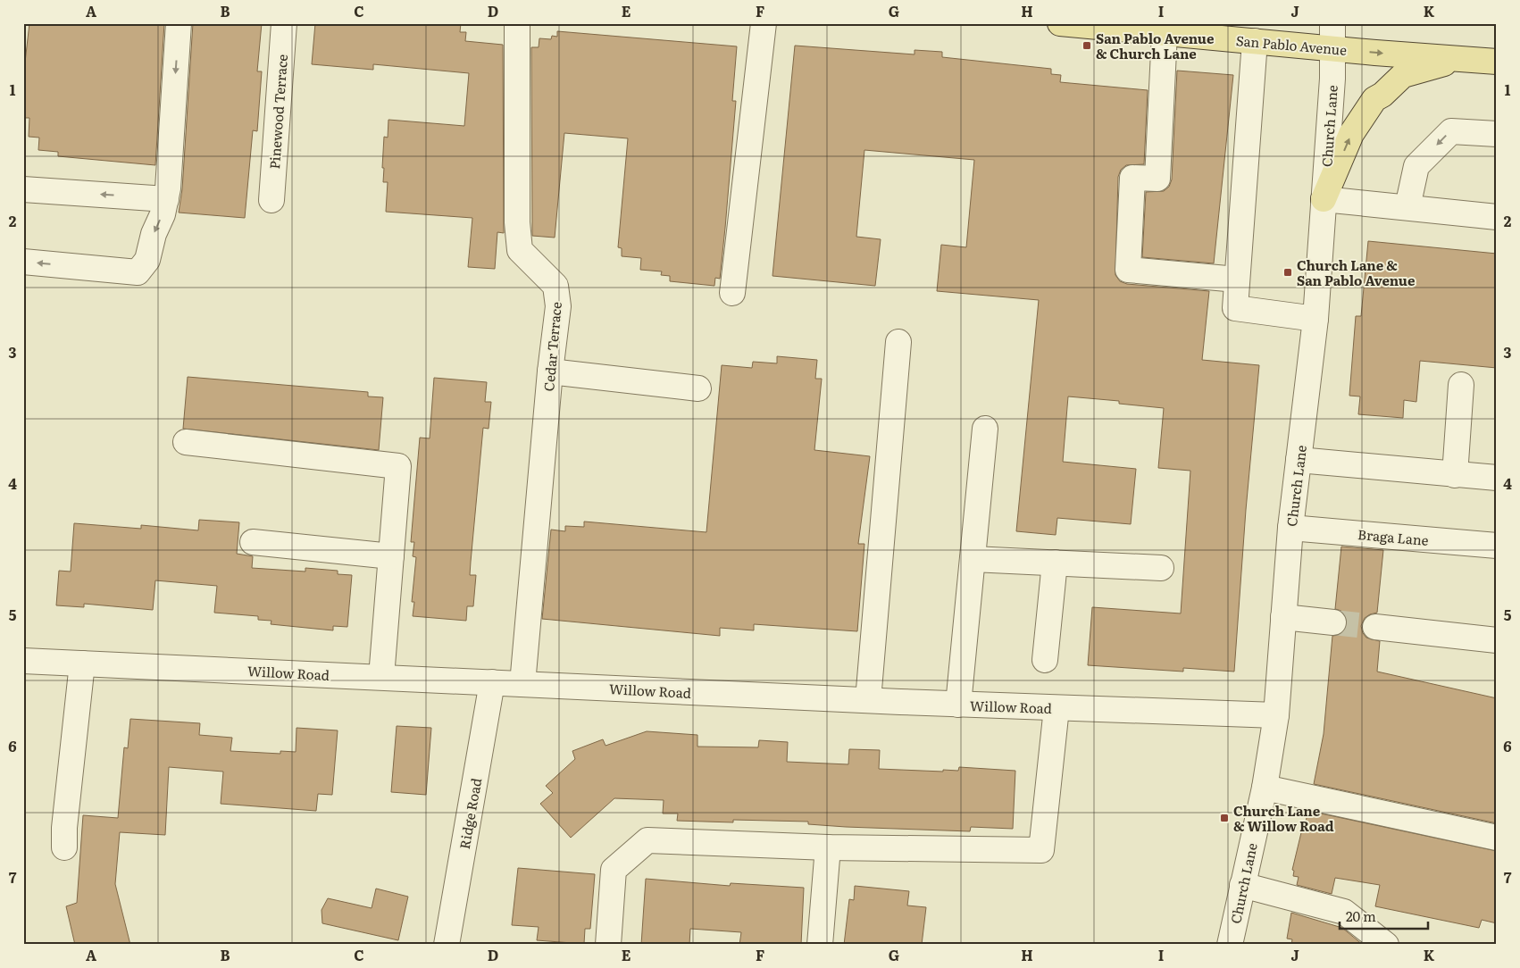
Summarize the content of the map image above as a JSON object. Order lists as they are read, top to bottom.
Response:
{
  "streets": {
    "main road": ["San Pablo Avenue"],
    "street": [
      "Pinewood Terrace",
      "Church Lane",
      "Cedar Terrace",
      "Braga Lane",
      "Willow Road",
      "Ridge Road"
    ]
  },
  "crossings": [
    ["San Pablo Avenue", "Church Lane"],
    ["Church Lane", "Braga Lane"],
    ["Church Lane", "Willow Road"],
    ["Cedar Terrace", "Willow Road"],
    ["Willow Road", "Ridge Road"]
  ],
  "places": {
    "transit": ["San Pablo Avenue & Church Lane", "Church Lane & San Pablo Avenue", "Church Lane & Willow Road"]
  },
  "scale_bar": "20 m",
  "grid": {
    "columns": [
      "A",
      "B",
      "C",
      "D",
      "E",
      "F",
      "G",
      "H",
      "I",
      "J",
      "K"
    ],
    "rows": [
      "1",
      "2",
      "3",
      "4",
      "5",
      "6",
      "7"
    ]
  }
}
